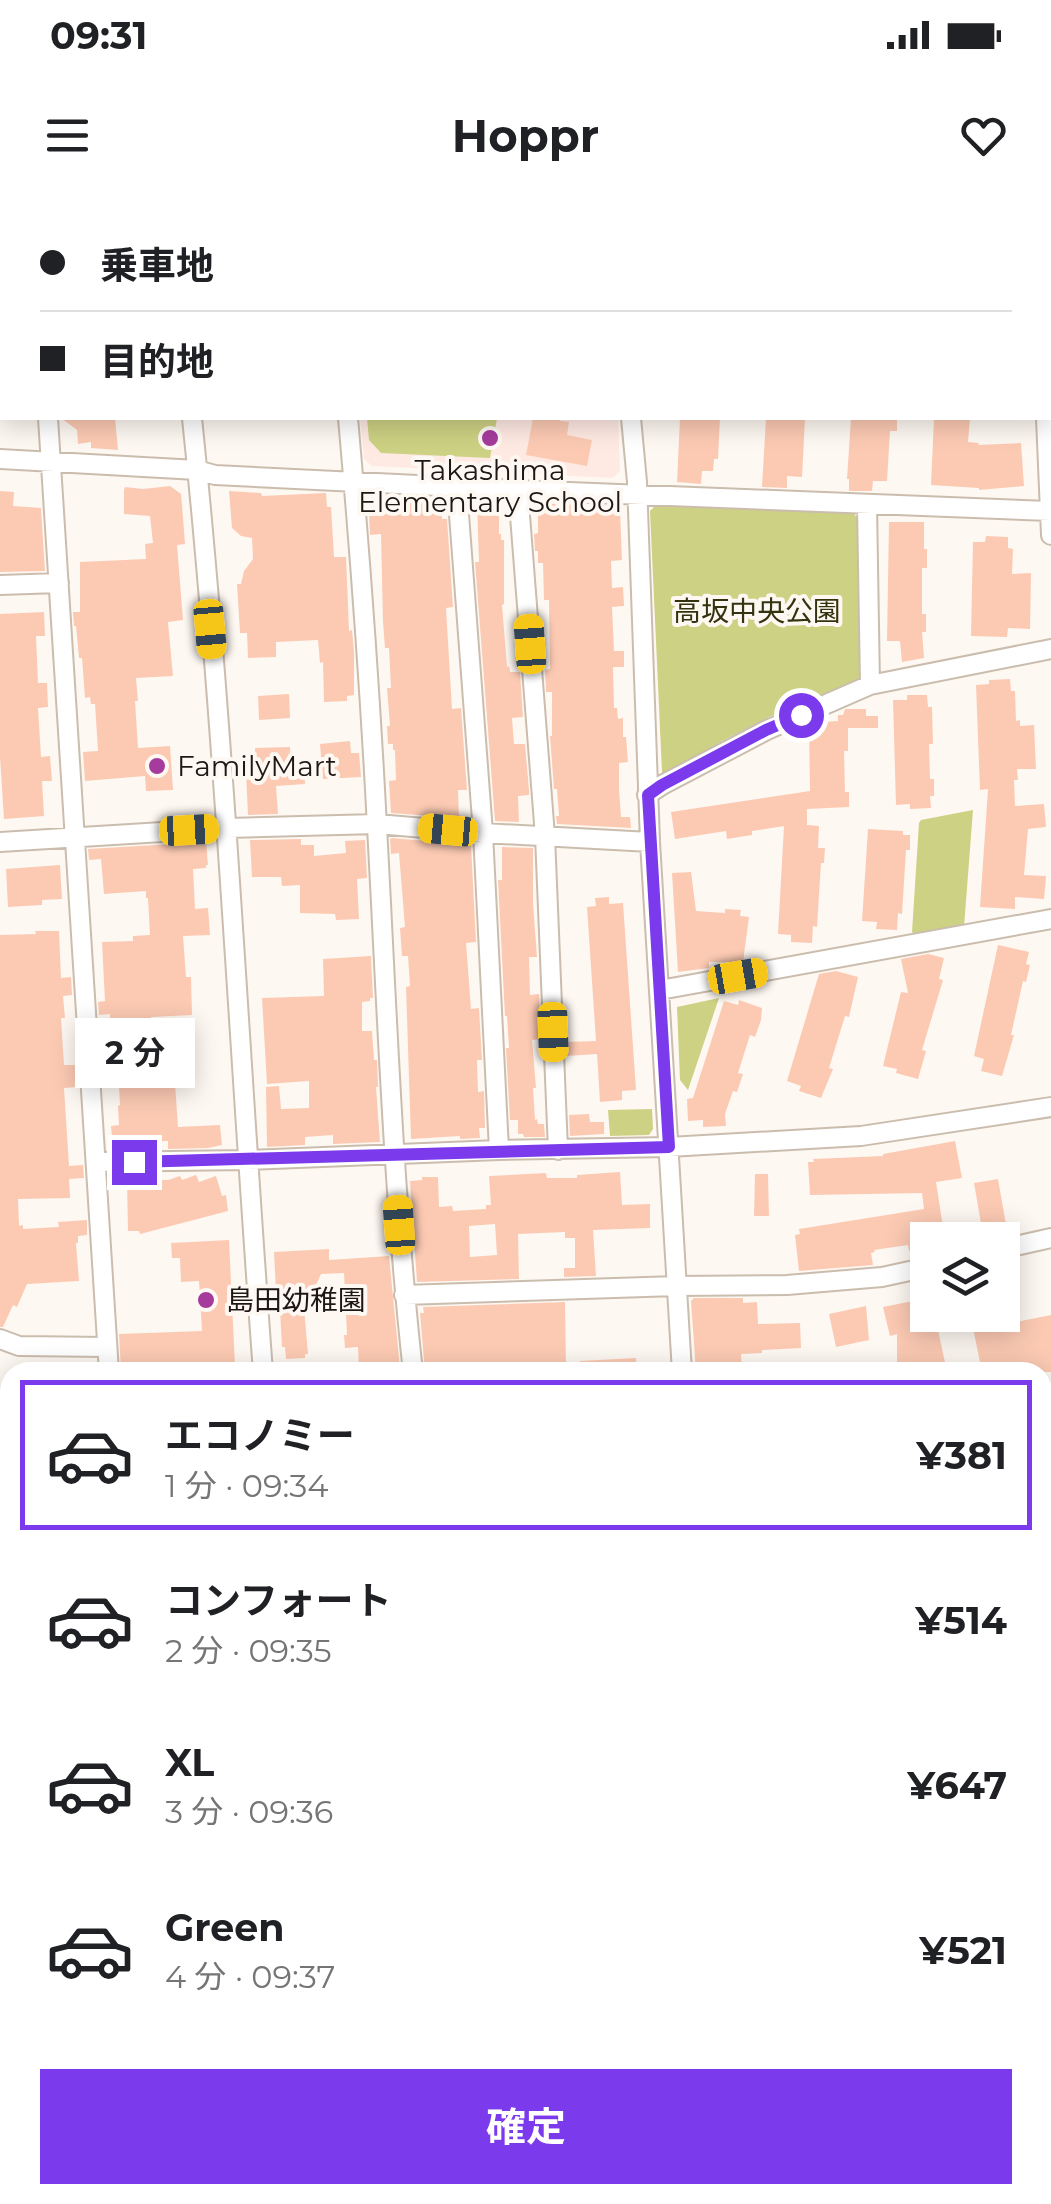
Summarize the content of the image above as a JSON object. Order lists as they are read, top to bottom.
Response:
{
  "parks": ["高坂中央公園"],
  "places": ["Takashima Elementary School", "FamilyMart", "島田幼稚園"],
  "page": {
    "status": "09:31",
    "header": "Hoppr",
    "banner": ["乗車地", "目的地"],
    "bubble": "2 分",
    "list": [
      {
        "name": "エコノミー",
        "note": "1 分 · 09:34",
        "value": "¥381"
      },
      {
        "name": "コンフォート",
        "note": "2 分 · 09:35",
        "value": "¥514"
      },
      {
        "name": "XL",
        "note": "3 分 · 09:36",
        "value": "¥647"
      },
      {
        "name": "Green",
        "note": "4 分 · 09:37",
        "value": "¥521"
      }
    ],
    "buttons": "確定"
  }
}
